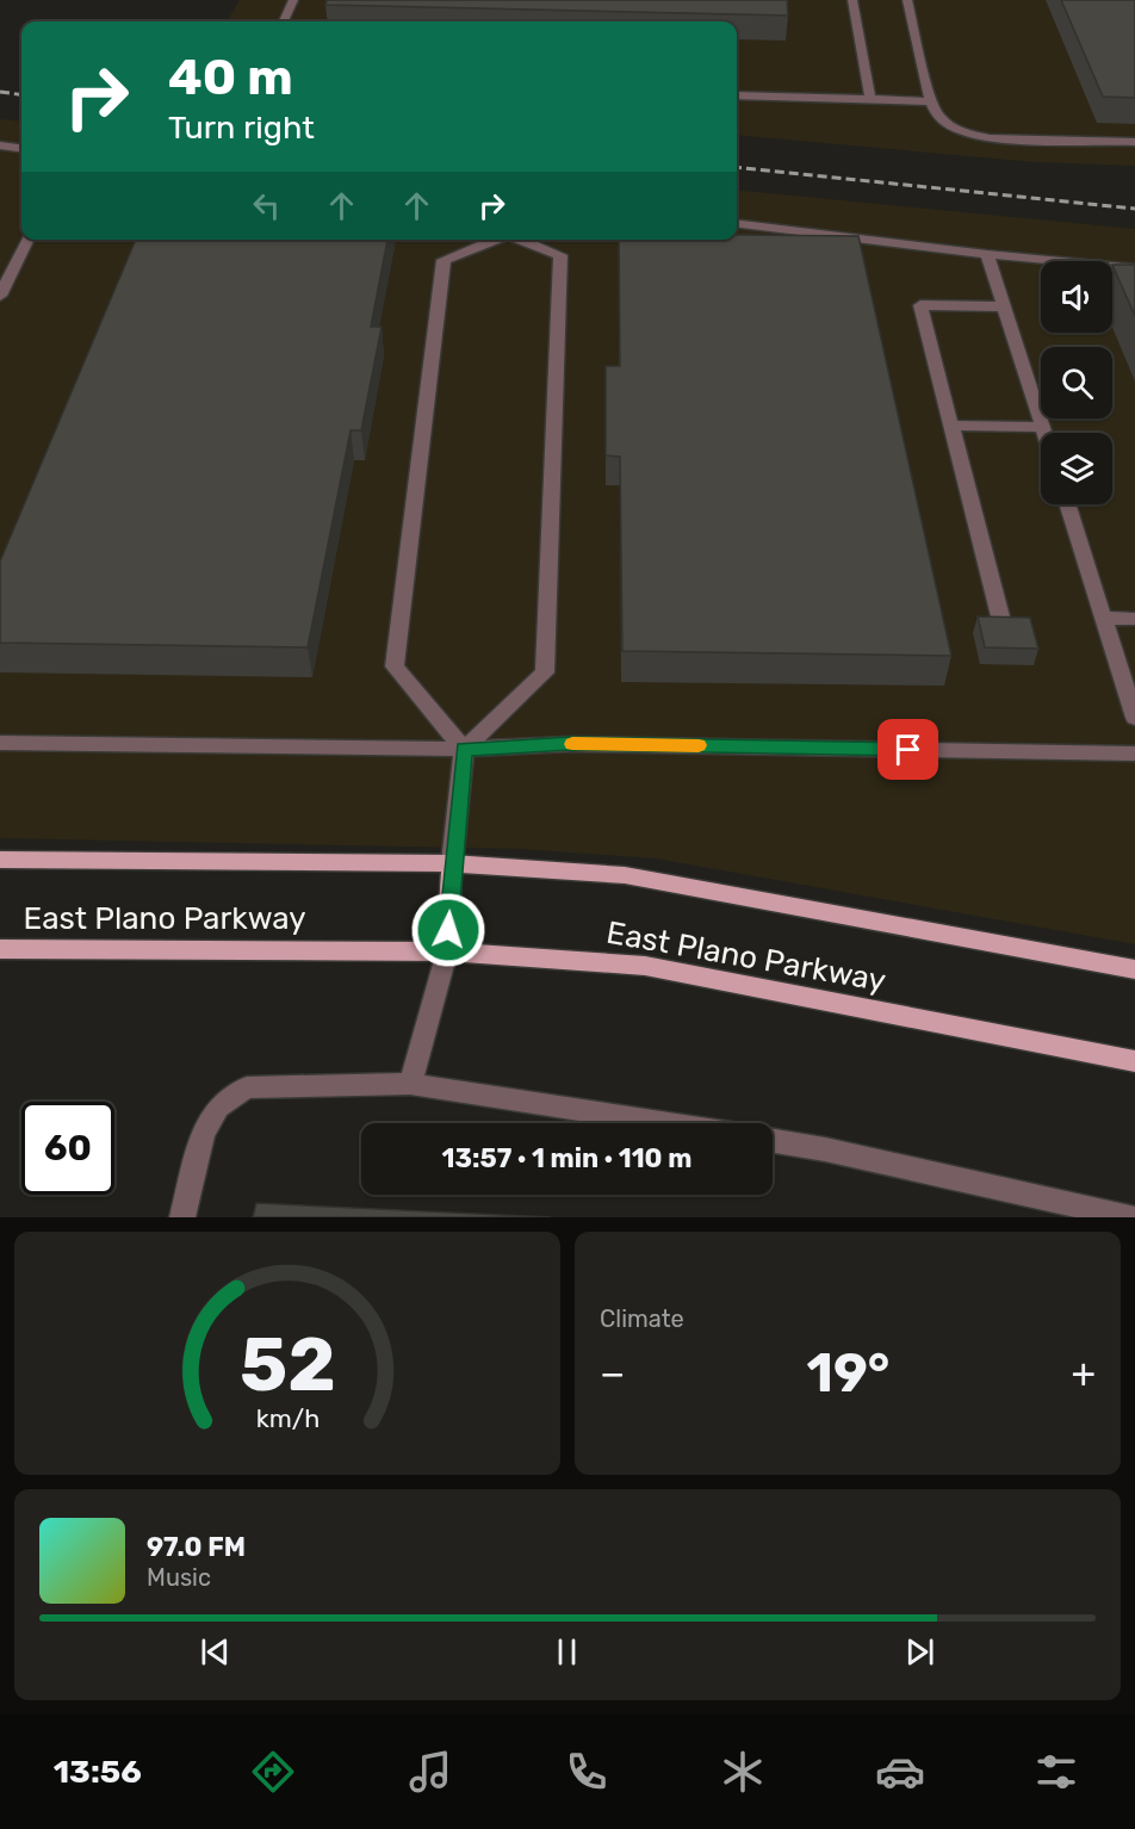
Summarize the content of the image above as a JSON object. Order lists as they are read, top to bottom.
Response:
{
  "streets": {
    "main road": ["East Plano Parkway"]
  },
  "page": {
    "turn": ["40 m", "Turn right"],
    "limit": "60",
    "trip": "13:57 · 1 min · 110 m",
    "tile": "Climate",
    "heat": ["−", "19°", "+"],
    "song": ["97.0 FM", "Music"],
    "tabs": "13:56",
    "gauge": ["52", "km/h"]
  }
}
